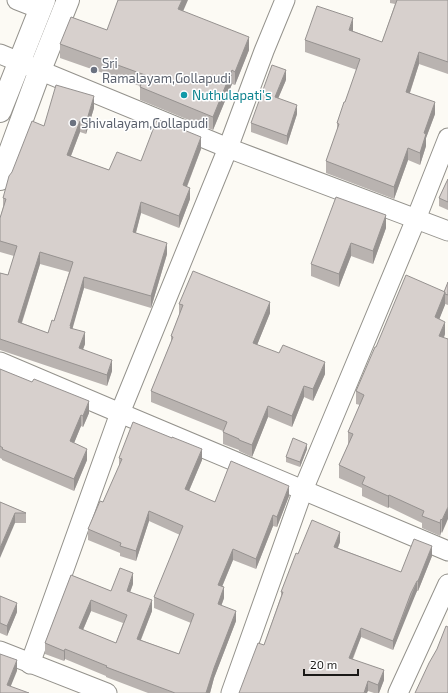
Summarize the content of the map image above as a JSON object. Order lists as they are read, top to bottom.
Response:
{
  "places": ["Sri Ramalayam,Gollapudi", "Nuthulapati's", "Shivalayam,Gollapudi"],
  "scale_bar": "20 m"
}
